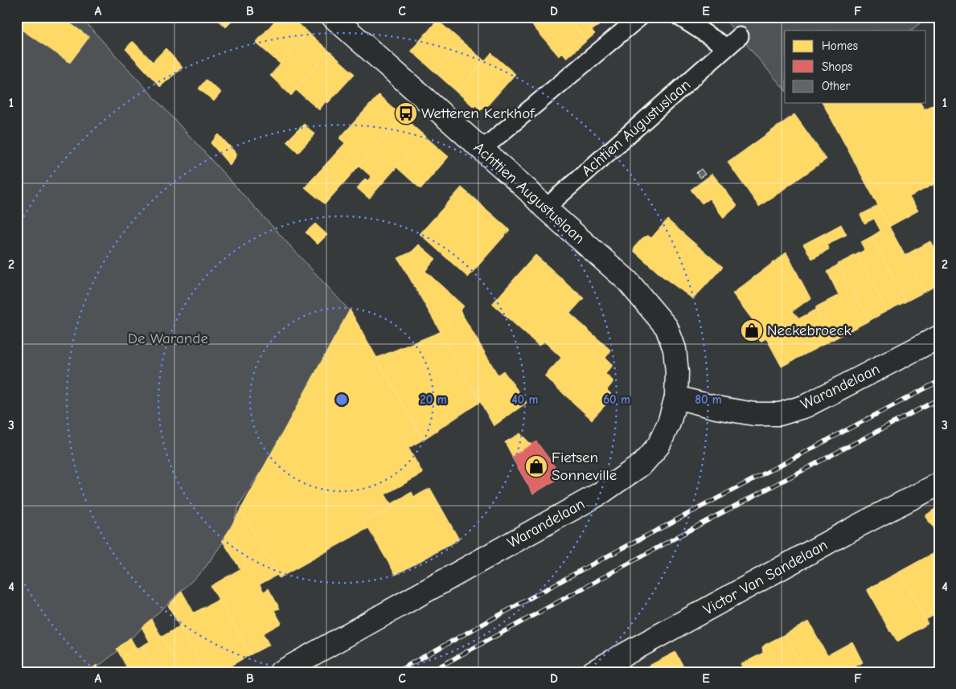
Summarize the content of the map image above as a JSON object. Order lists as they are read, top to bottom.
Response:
{
  "streets": {
    "main road": ["Achttien Augustuslaan", "Warandelaan", "Victor Van Sandelaan"],
    "lane": ["Achtien Augustuslaan"]
  },
  "crossings": [
    ["Achtien Augustuslaan", "Achttien Augustuslaan"],
    ["Achttien Augustuslaan", "Warandelaan"]
  ],
  "parks": ["De Warande"],
  "places": {
    "bus stop": ["Wetteren Kerkhof"],
    "shop": ["Neckebroeck", "Fietsen Sonneville"]
  },
  "legend": ["Homes", "Shops", "Other"],
  "grid": {
    "columns": [
      "A",
      "B",
      "C",
      "D",
      "E",
      "F"
    ],
    "rows": [
      "1",
      "2",
      "3",
      "4"
    ]
  },
  "rings": [
    "20 m",
    "40 m",
    "60 m",
    "80 m"
  ]
}
